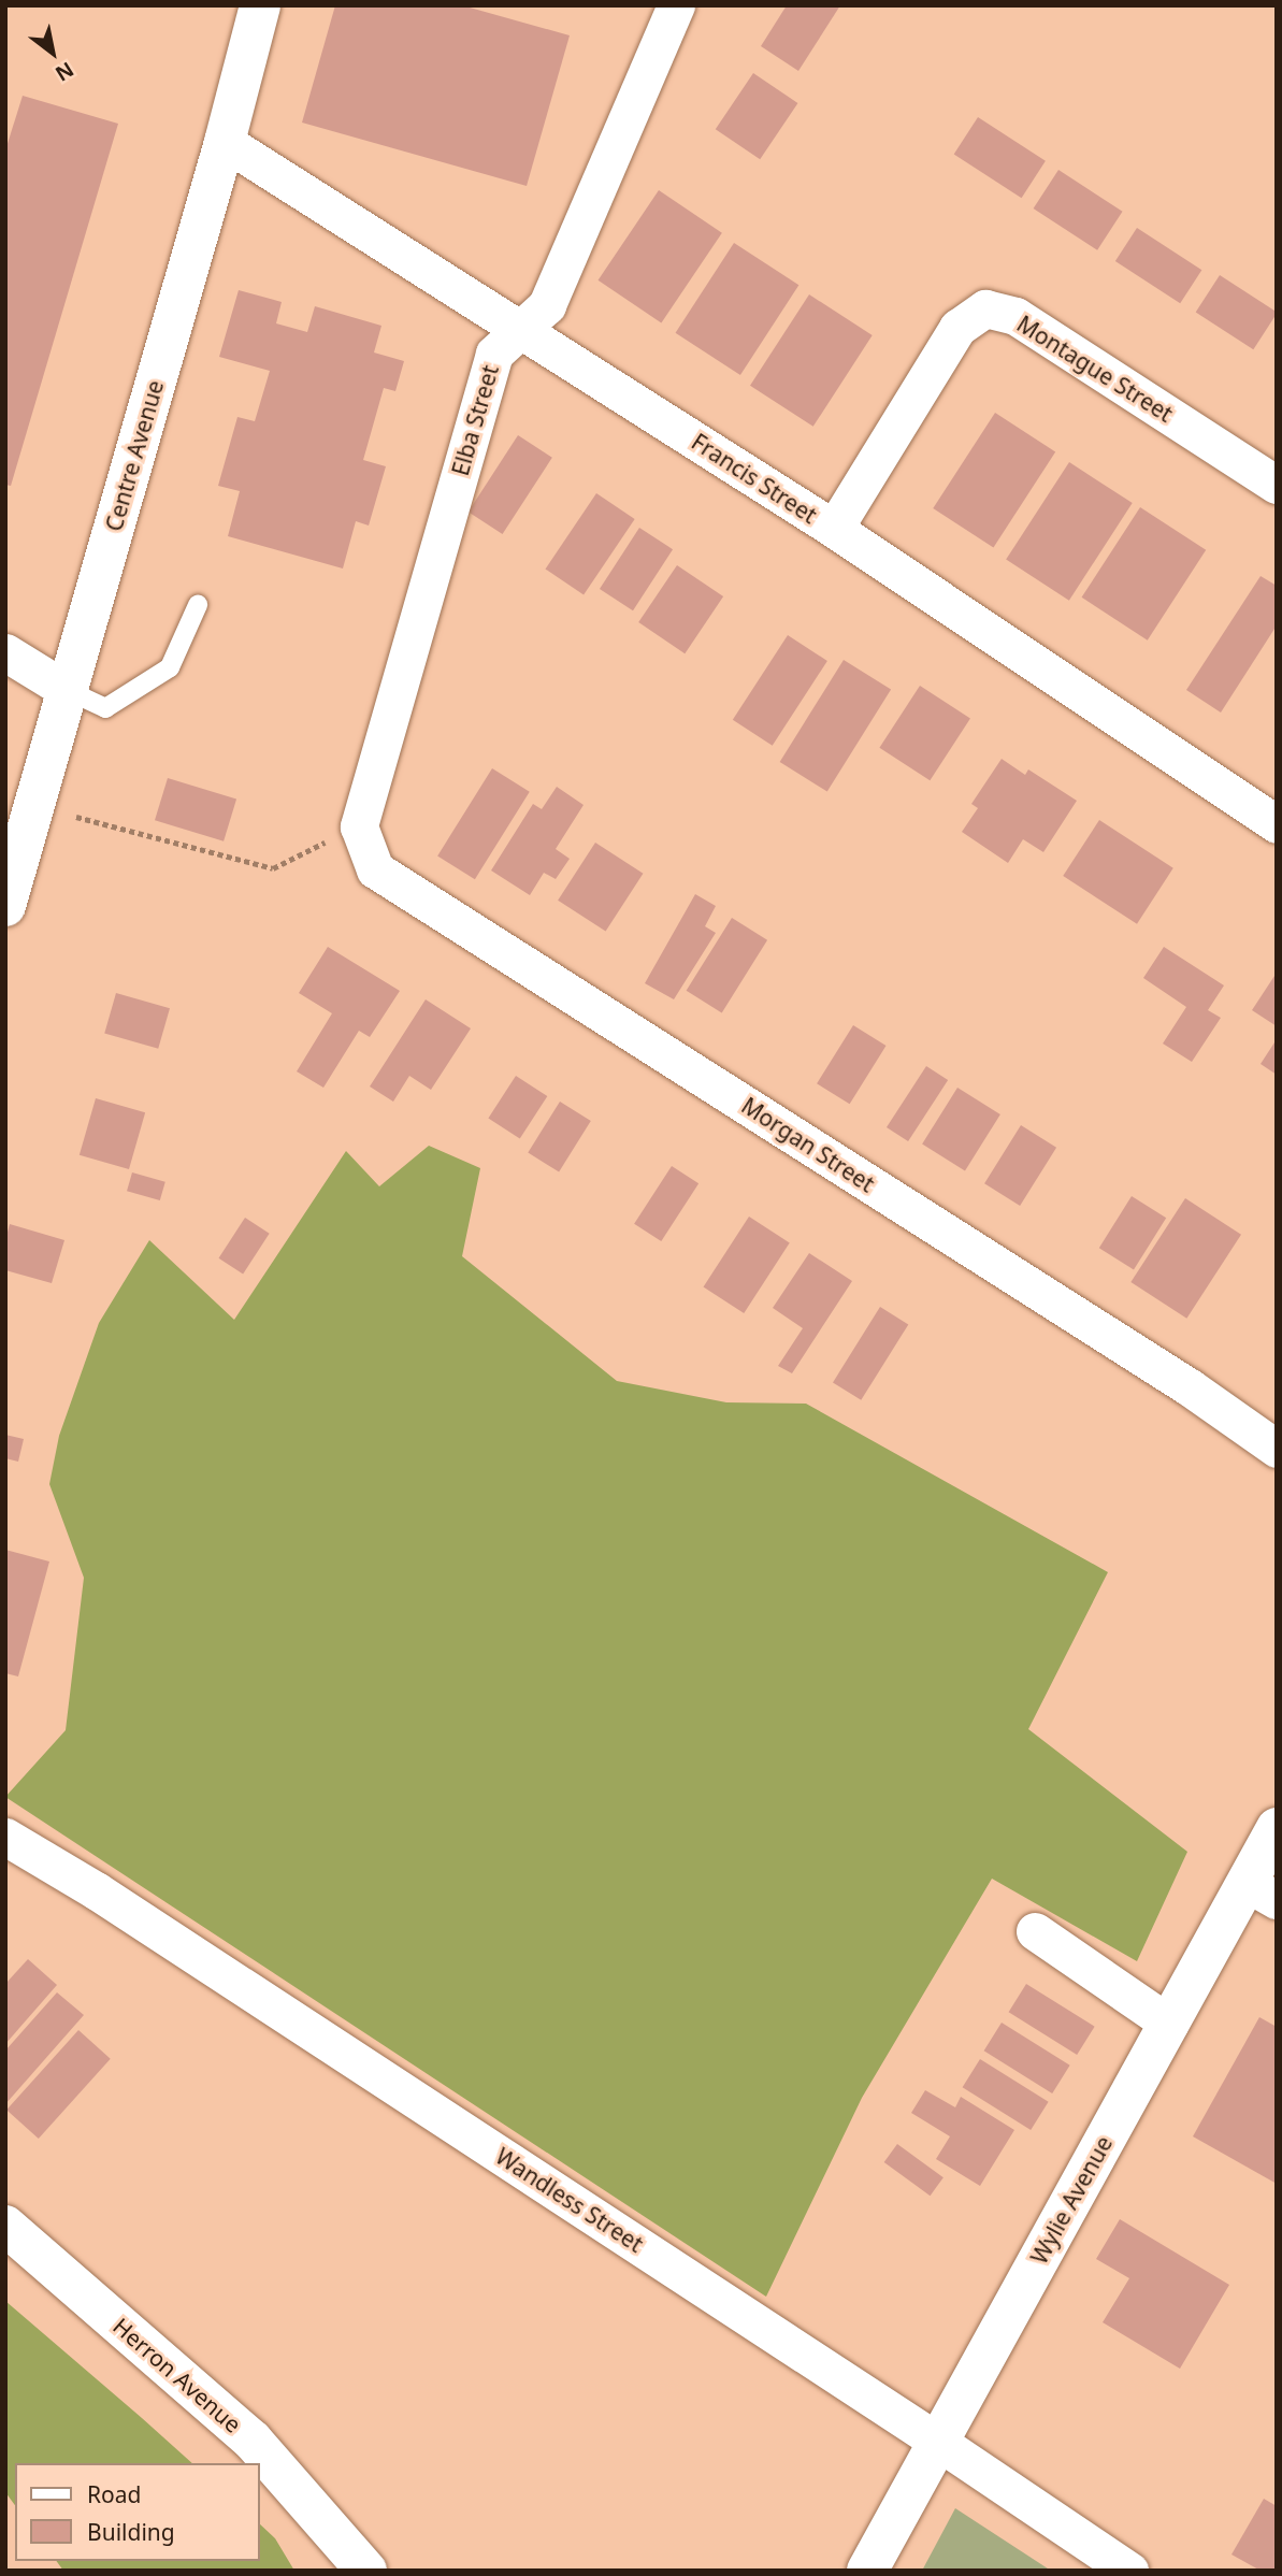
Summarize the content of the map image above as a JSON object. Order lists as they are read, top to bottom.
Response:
{
  "streets": {
    "main road": ["Centre Avenue", "Wylie Avenue", "Herron Avenue"],
    "street": [
      "Montague Street",
      "Elba Street",
      "Francis Street",
      "Morgan Street",
      "Wandless Street"
    ]
  },
  "crossings": [
    ["Montague Street", "Francis Street"],
    ["Elba Street", "Francis Street"],
    ["Elba Street", "Morgan Street"],
    ["Centre Avenue", "Francis Street"],
    ["Wandless Street", "Wylie Avenue"]
  ],
  "legend": ["Road", "Building"],
  "north": "bottom right"
}
